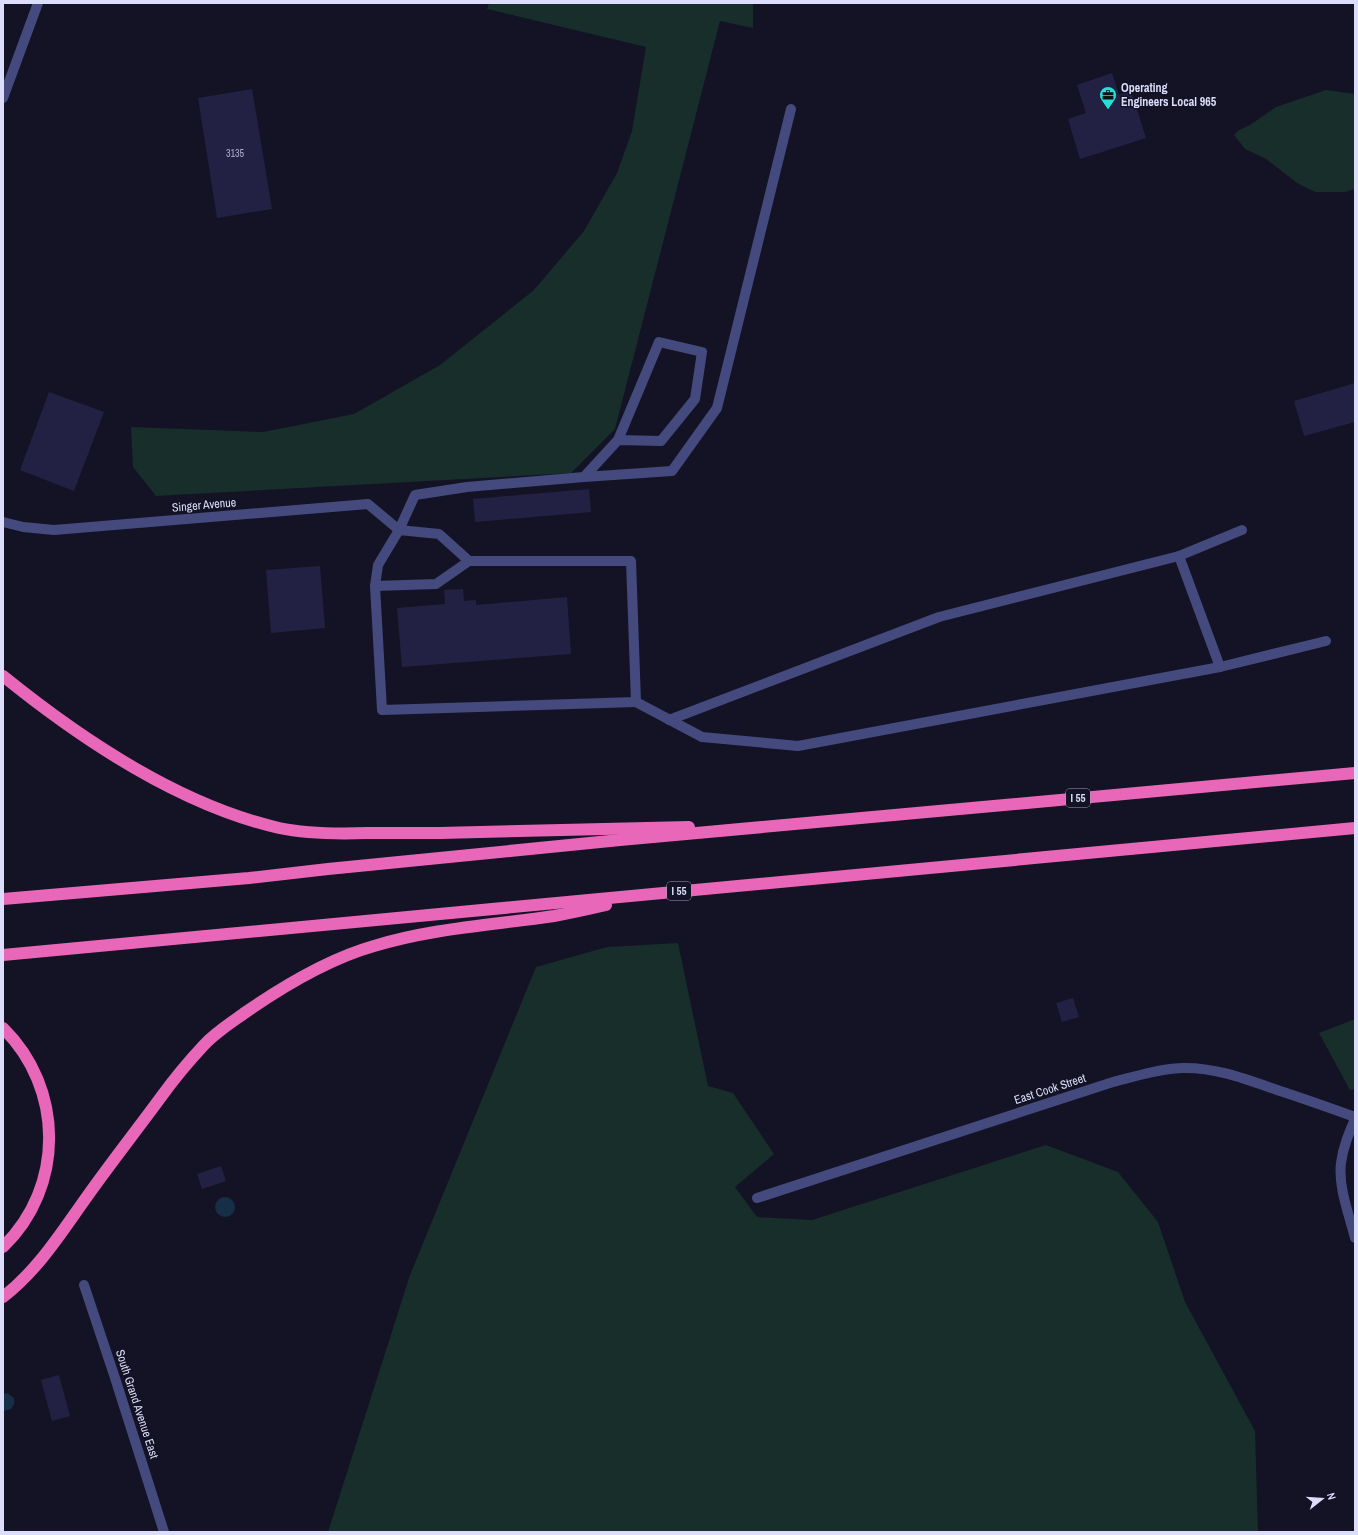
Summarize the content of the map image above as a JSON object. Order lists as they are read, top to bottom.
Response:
{
  "streets": {
    "highway": ["I 55"],
    "street": ["Singer Avenue", "East Cook Street", "South Grand Avenue East"]
  },
  "places": {
    "office": ["Operating Engineers Local 965"]
  },
  "house_numbers": ["3135"],
  "north": "right"
}
